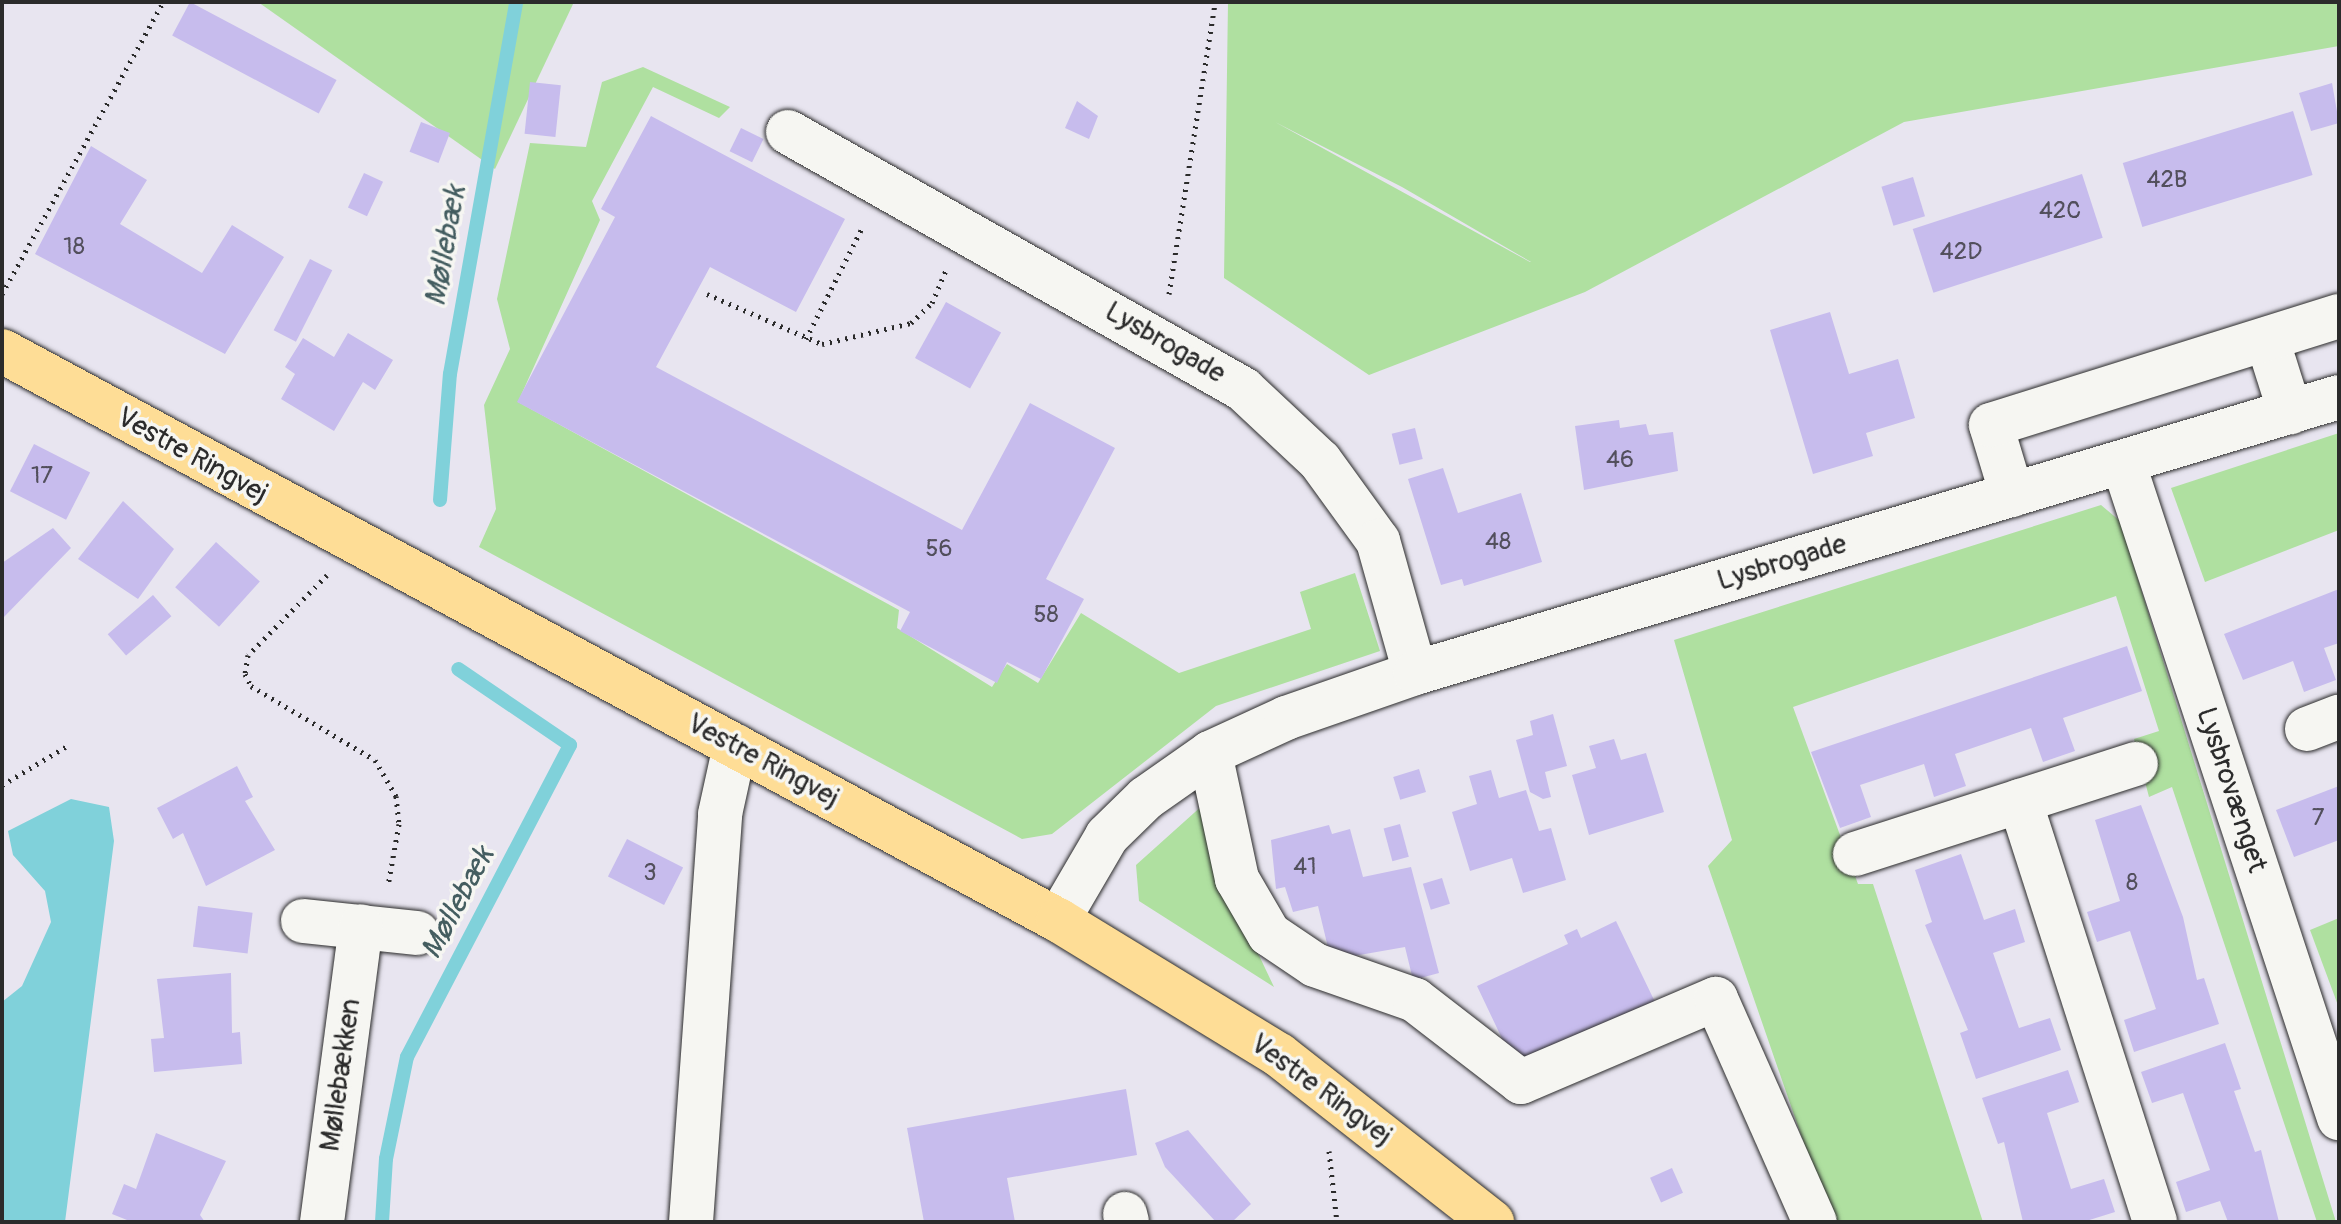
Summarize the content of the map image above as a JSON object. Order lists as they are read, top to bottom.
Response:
{
  "streets": {
    "main road": ["Vestre Ringvej"],
    "street": ["Lysbrogade", "Lysbrovænget", "Møllebækken"]
  },
  "crossings": [
    ["Lysbrogade", "Vestre Ringvej"],
    ["Lysbrogade", "Lysbrovænget"]
  ],
  "water": ["Møllebæk"],
  "house_numbers": [
    "42B",
    "42C",
    "18",
    "42D",
    "46",
    "17",
    "48",
    "56",
    "58",
    "7",
    "41",
    "3",
    "8"
  ]
}
